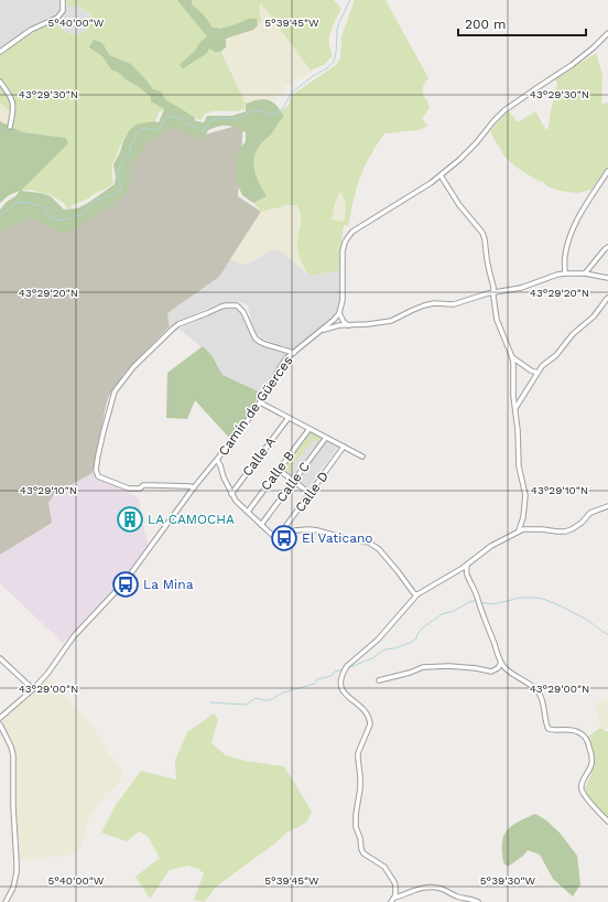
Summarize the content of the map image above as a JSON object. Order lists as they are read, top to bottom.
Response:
{
  "streets": {
    "street": [
      "Camín de Güerces",
      "Calle A",
      "Calle B",
      "Calle C",
      "Calle D"
    ]
  },
  "places": {
    "building": ["LA CAMOCHA"],
    "bus stop": ["El Vaticano", "La Mina"]
  },
  "scale_bar": "200 m",
  "coordinates": [
    "5°40'00\"W",
    "5°39'45\"W",
    "43°29'30\"N",
    "43°29'20\"N",
    "43°29'10\"N",
    "43°29'00\"N",
    "5°39'30\"W"
  ]
}
